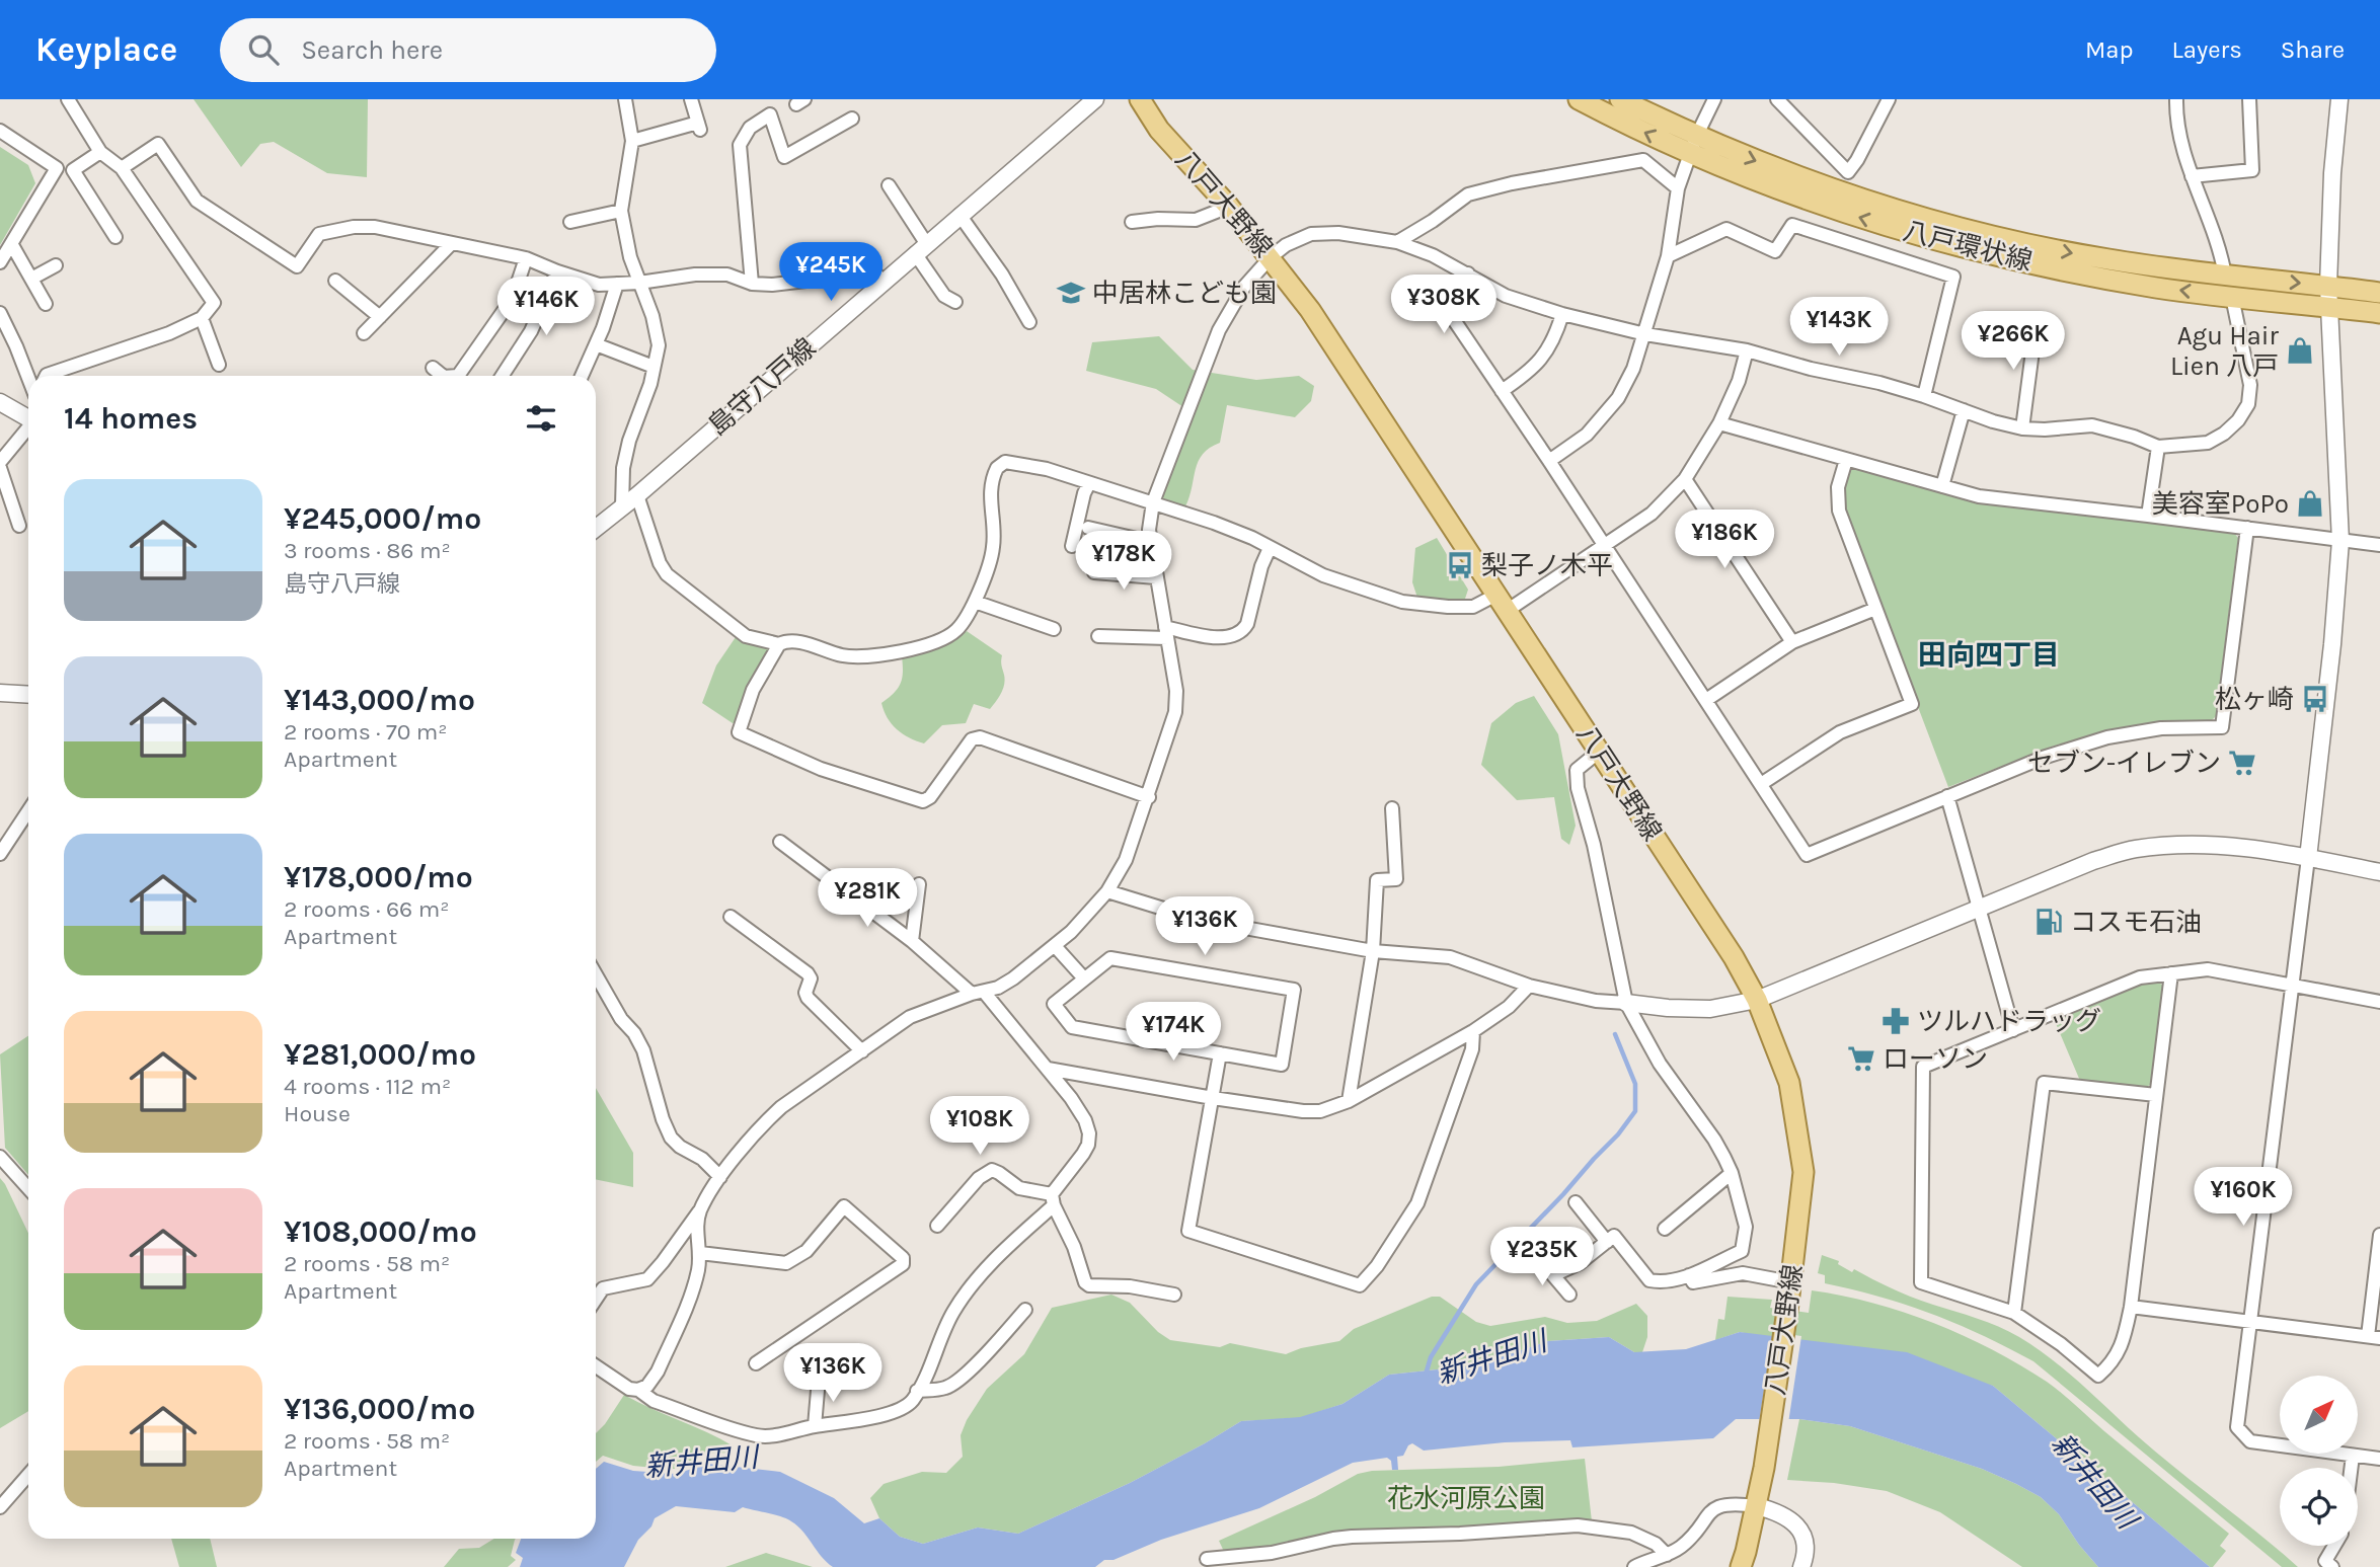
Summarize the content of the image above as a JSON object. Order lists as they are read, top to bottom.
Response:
{
  "streets": {
    "main road": ["八戸大野線", "八戸環状線"],
    "street": ["島守八戸線"]
  },
  "districts": ["田向四丁目"],
  "water": ["新井田川"],
  "parks": ["花水河原公園"],
  "places": {
    "school or university": ["中居林こども園"],
    "shop": ["Agu Hair Lien 八戸", "美容室PoPo"],
    "bus stop": ["梨子ノ木平", "松ヶ崎"],
    "supermarket": ["セブン-イレブン", "ローソン"],
    "fuel station": ["コスモ石油"],
    "pharmacy": ["ツルハドラッグ"]
  },
  "north": "top right",
  "page": {
    "header": "Keyplace",
    "search": "Search here",
    "nav": ["Map", "Layers", "Share"],
    "price": [
      "¥245K",
      "¥308K",
      "¥146K",
      "¥143K",
      "¥266K",
      "¥186K",
      "¥178K",
      "¥281K",
      "¥136K",
      "¥174K",
      "¥108K",
      "¥160K",
      "¥235K",
      "¥136K"
    ],
    "heading": "14 homes",
    "list": [
      {
        "name": "¥245,000/mo",
        "note": "3 rooms · 86 m² · 島守八戸線"
      },
      {
        "name": "¥143,000/mo",
        "note": "2 rooms · 70 m² · Apartment"
      },
      {
        "name": "¥178,000/mo",
        "note": "2 rooms · 66 m² · Apartment"
      },
      {
        "name": "¥281,000/mo",
        "note": "4 rooms · 112 m² · House"
      },
      {
        "name": "¥108,000/mo",
        "note": "2 rooms · 58 m² · Apartment"
      },
      {
        "name": "¥136,000/mo",
        "note": "2 rooms · 58 m² · Apartment"
      }
    ]
  }
}
